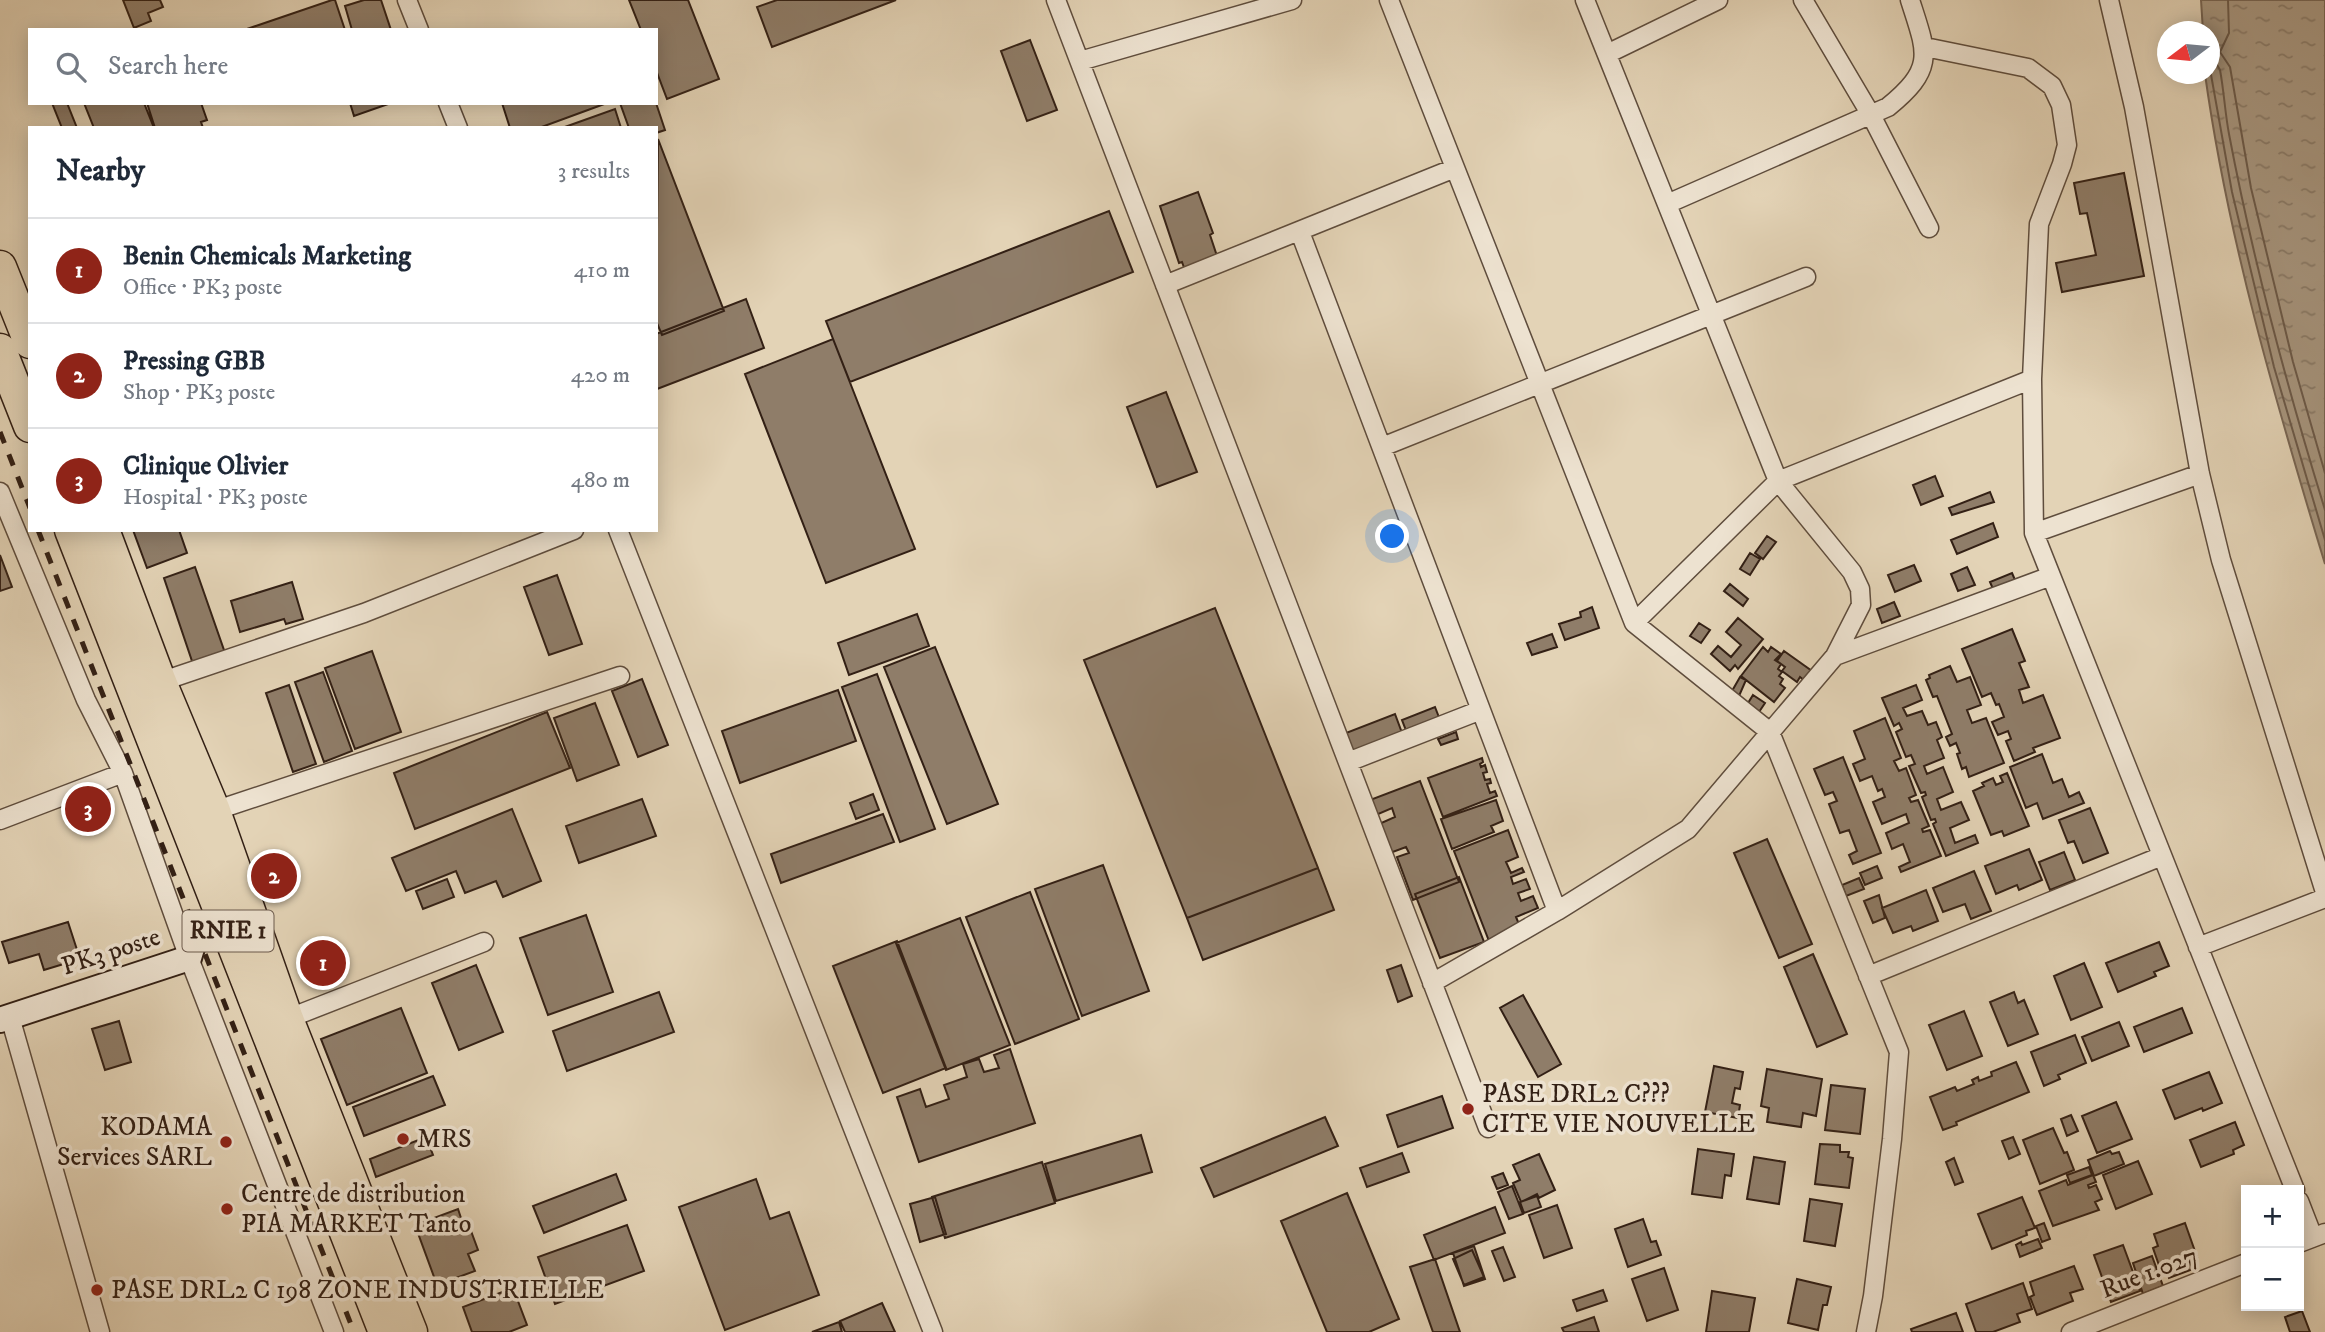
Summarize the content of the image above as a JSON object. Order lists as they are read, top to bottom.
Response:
{
  "streets": {
    "highway": ["RNIE 1"],
    "street": ["PK3 poste", "Rue 1.027"]
  },
  "crossings": [
    ["RNIE 1", "PK3 poste"]
  ],
  "places": [
    "PASE DRL2 C??? CITE VIE NOUVELLE",
    "MRS",
    "KODAMA Services SARL",
    "Centre de distribution PIA MARKET Tanto",
    "PASE DRL2 C 198 ZONE INDUSTRIELLE"
  ],
  "north": "left",
  "page": {
    "search": "Search here",
    "heading": ["Nearby", "3 results"],
    "list": [
      {
        "mark": "1",
        "name": "Benin Chemicals Marketing",
        "note": "Office · PK3 poste",
        "value": "410 m"
      },
      {
        "mark": "2",
        "name": "Pressing GBB",
        "note": "Shop · PK3 poste",
        "value": "420 m"
      },
      {
        "mark": "3",
        "name": "Clinique Olivier",
        "note": "Hospital · PK3 poste",
        "value": "480 m"
      }
    ],
    "pins": ["3", "2", "1"],
    "map_buttons": ["+", "−"]
  }
}
